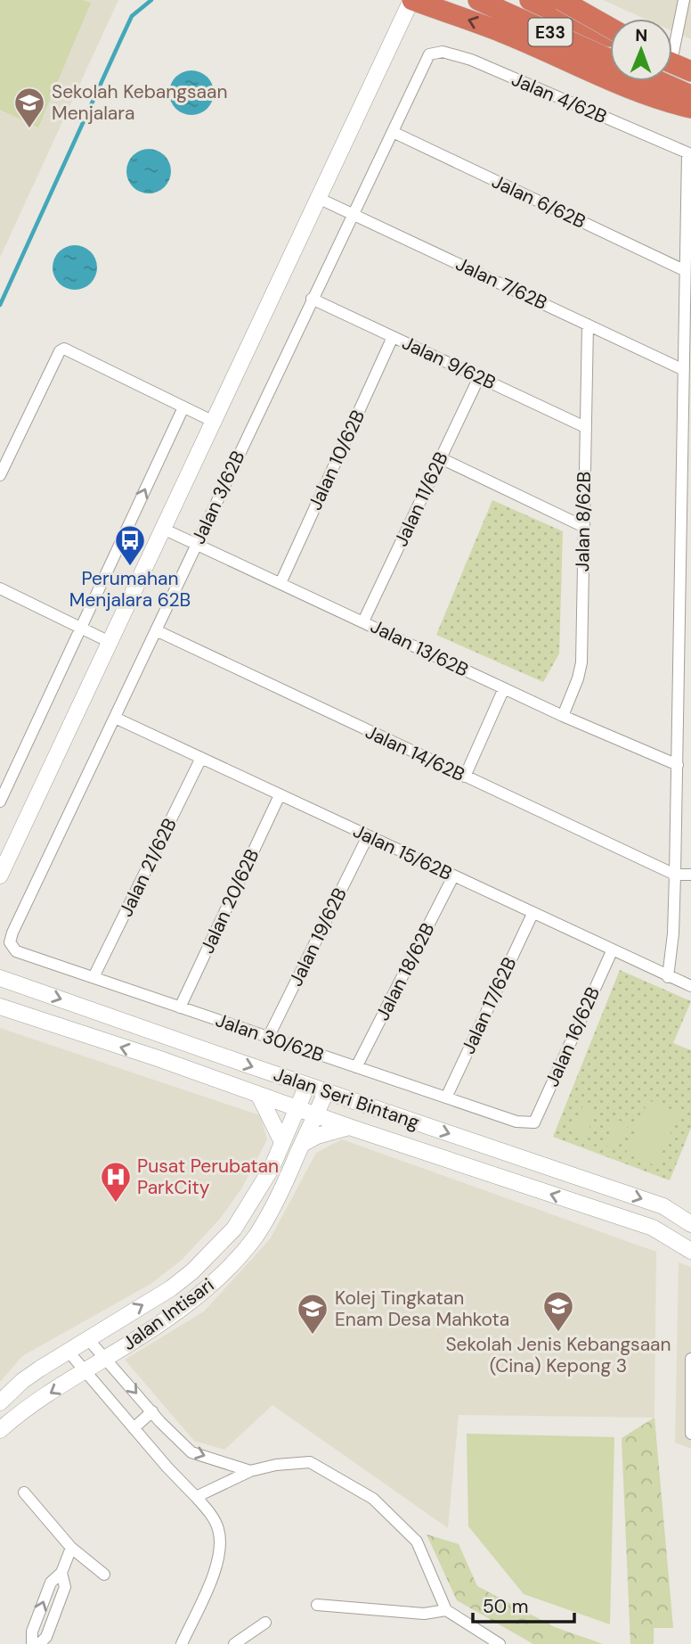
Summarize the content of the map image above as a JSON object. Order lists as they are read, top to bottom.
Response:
{
  "streets": {
    "highway": ["E33"],
    "street": [
      "Jalan 4/62B",
      "Jalan 6/62B",
      "Jalan 7/62B",
      "Jalan 9/62B",
      "Jalan 10/62B",
      "Jalan 3/62B",
      "Jalan 11/62B",
      "Jalan 8/62B",
      "Jalan 13/62B",
      "Jalan 14/62B",
      "Jalan 15/62B",
      "Jalan 21/62B",
      "Jalan 20/62B",
      "Jalan 19/62B",
      "Jalan 18/62B",
      "Jalan 17/62B",
      "Jalan 16/62B",
      "Jalan 30/62B",
      "Jalan Seri Bintang",
      "Jalan Intisari"
    ]
  },
  "crossings": [
    ["Jalan 4/62B", "Jalan 3/62B"],
    ["Jalan 6/62B", "Jalan 3/62B"],
    ["Jalan 7/62B", "Jalan 3/62B"],
    ["Jalan 7/62B", "Jalan 8/62B"],
    ["Jalan 9/62B", "Jalan 10/62B"],
    ["Jalan 9/62B", "Jalan 3/62B"],
    ["Jalan 9/62B", "Jalan 11/62B"],
    ["Jalan 9/62B", "Jalan 8/62B"],
    ["Jalan 10/62B", "Jalan 13/62B"],
    ["Jalan 3/62B", "Jalan 13/62B"],
    ["Jalan 3/62B", "Jalan 14/62B"],
    ["Jalan 3/62B", "Jalan 15/62B"],
    ["Jalan 3/62B", "Jalan 30/62B"],
    ["Jalan 11/62B", "Jalan 13/62B"],
    ["Jalan 8/62B", "Jalan 13/62B"],
    ["Jalan 15/62B", "Jalan 21/62B"],
    ["Jalan 15/62B", "Jalan 20/62B"],
    ["Jalan 15/62B", "Jalan 19/62B"],
    ["Jalan 15/62B", "Jalan 18/62B"],
    ["Jalan 15/62B", "Jalan 17/62B"],
    ["Jalan 15/62B", "Jalan 16/62B"],
    ["Jalan 21/62B", "Jalan 30/62B"],
    ["Jalan 20/62B", "Jalan 30/62B"],
    ["Jalan 19/62B", "Jalan 30/62B"],
    ["Jalan 18/62B", "Jalan 30/62B"],
    ["Jalan 17/62B", "Jalan 30/62B"],
    ["Jalan 16/62B", "Jalan 30/62B"],
    ["Jalan Seri Bintang", "Jalan Intisari"]
  ],
  "places": {
    "school or university": ["Sekolah Kebangsaan Menjalara", "Sekolah Jenis Kebangsaan (Cina) Kepong 3", "Kolej Tingkatan Enam Desa Mahkota"],
    "bus stop": ["Perumahan Menjalara 62B"],
    "hospital": ["Pusat Perubatan ParkCity"]
  },
  "scale_bar": "50 m",
  "north": "top"
}
